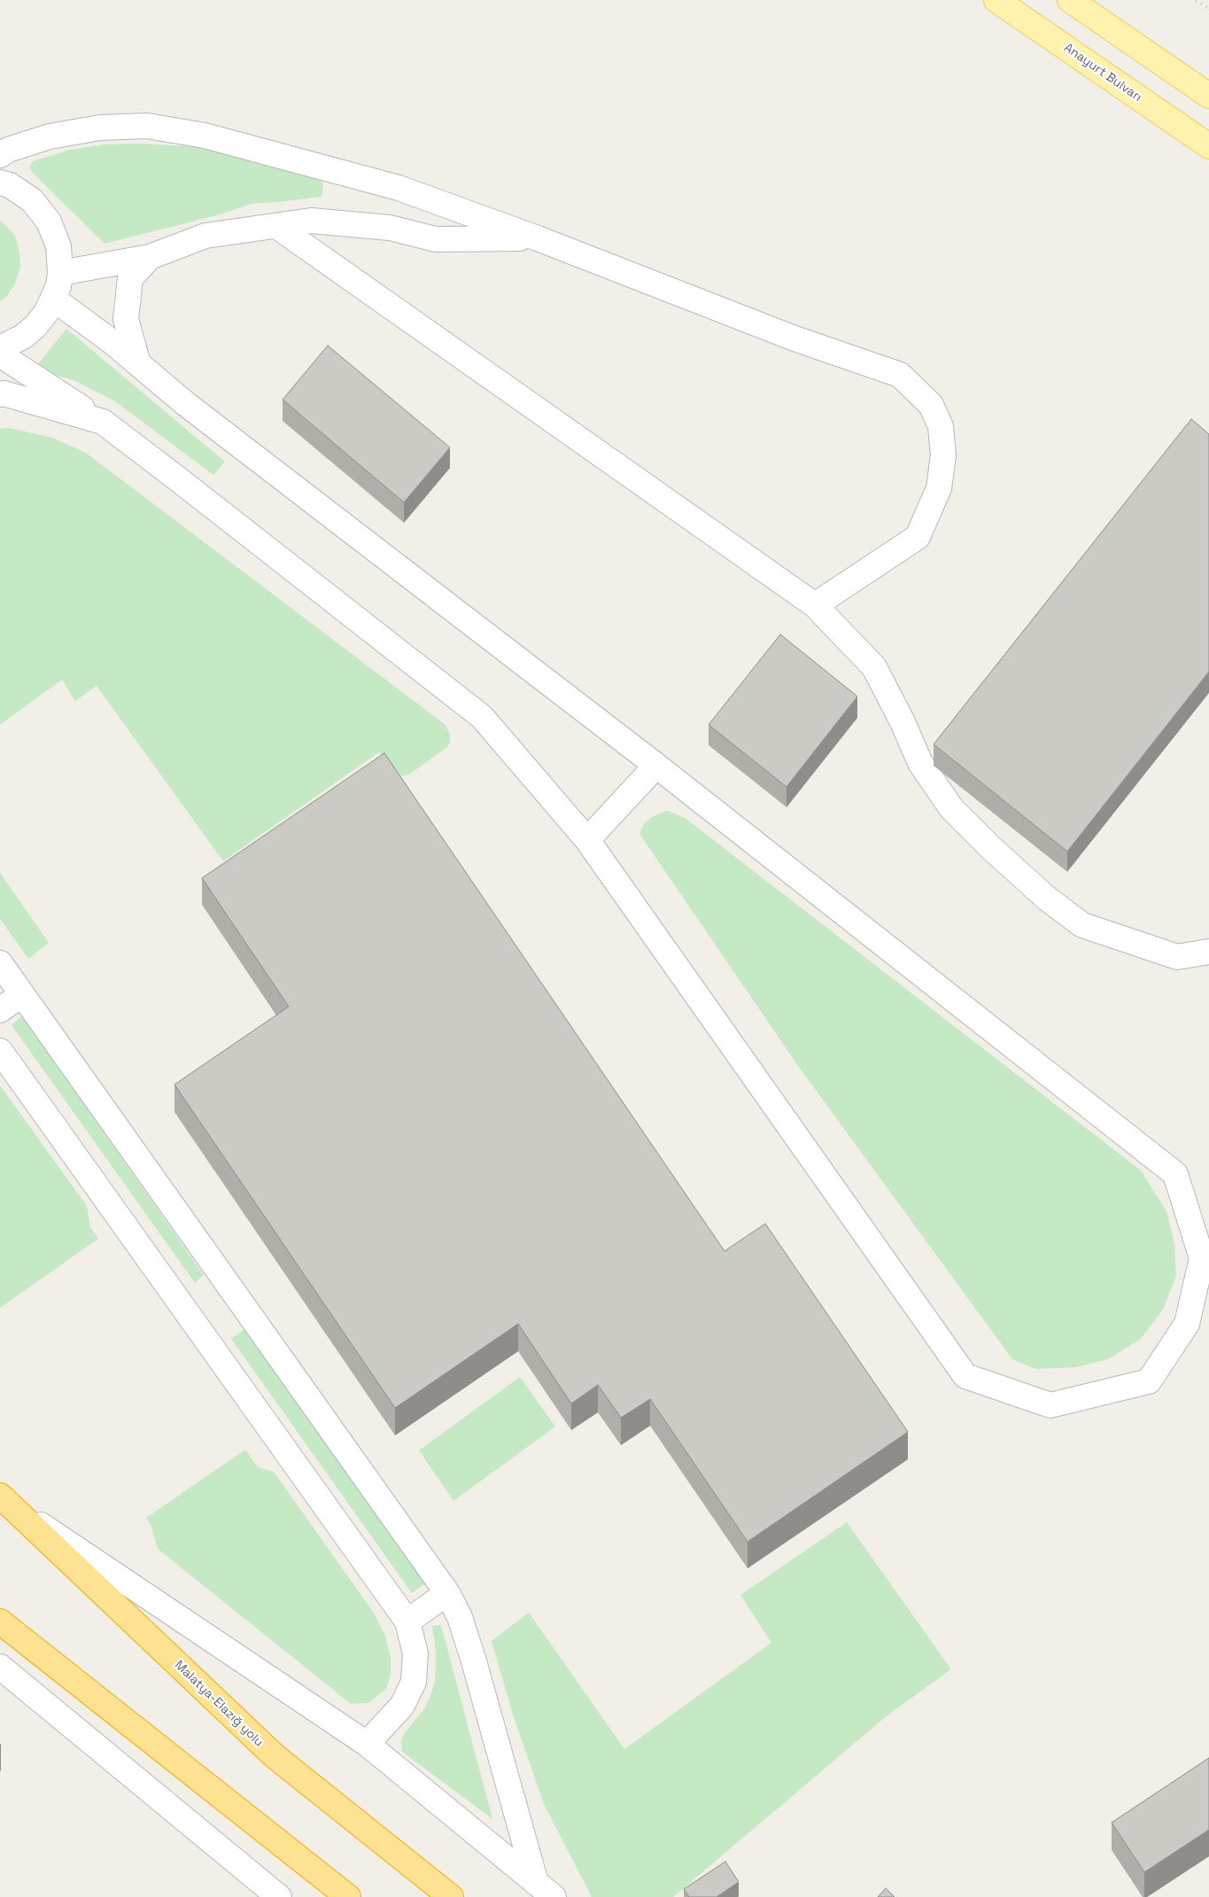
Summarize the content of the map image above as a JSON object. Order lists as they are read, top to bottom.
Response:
{
  "streets": {
    "highway": ["Malatya-Elazığ yolu"],
    "main road": ["Anayurt Bulvarı"]
  }
}
